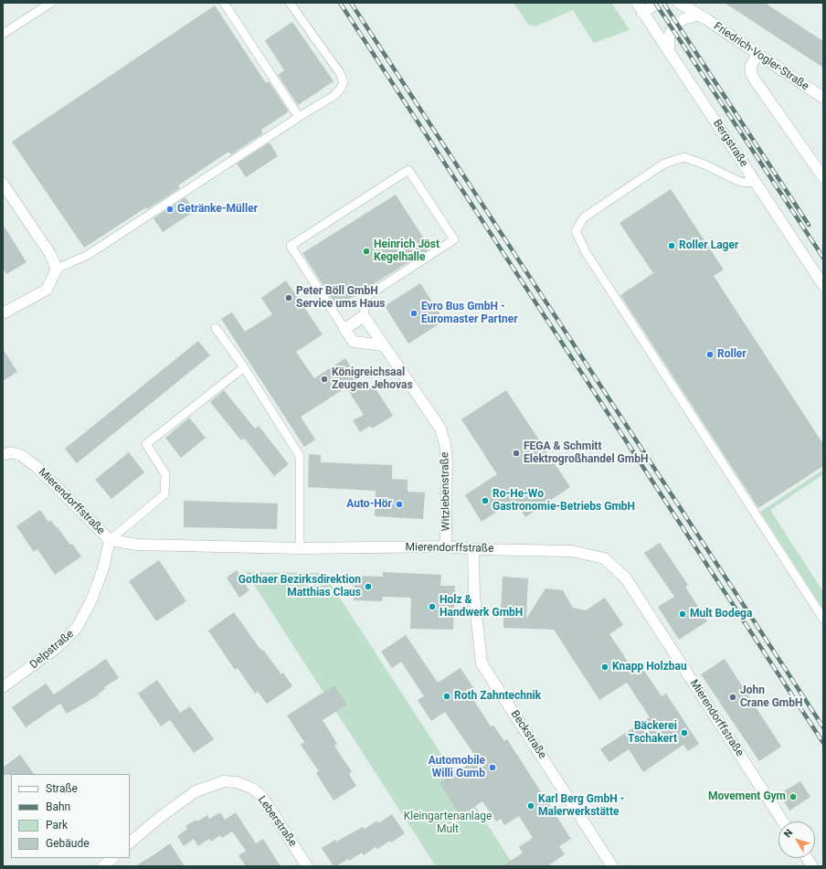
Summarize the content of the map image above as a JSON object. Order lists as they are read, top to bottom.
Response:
{
  "streets": {
    "street": [
      "Friedrich-Vogler-Straße",
      "Bergstraße",
      "Witzlebenstraße",
      "Mierendorffstraße",
      "Delpstraße",
      "Beckstraße",
      "Leberstraße"
    ]
  },
  "crossings": [
    ["Witzlebenstraße", "Mierendorffstraße"],
    ["Mierendorffstraße", "Delpstraße"],
    ["Mierendorffstraße", "Beckstraße"]
  ],
  "parks": ["Kleingartenanlage Mult"],
  "places": [
    "Getränke-Müller",
    "Roller Lager",
    "Heinrich Jöst Kegelhalle",
    "Peter Böll GmbH Service ums Haus",
    "Evro Bus GmbH - Euromaster Partner",
    "Roller",
    "Königreichsaal Zeugen Jehovas",
    "FEGA & Schmitt Elektrogroßhandel GmbH",
    "Ro-He-Wo Gastronomie-Betriebs GmbH",
    "Auto-Hör",
    "Gothaer Bezirksdirektion Matthias Claus",
    "Holz & Handwerk GmbH",
    "Mult Bodega",
    "Knapp Holzbau",
    "Roth Zahntechnik",
    "John Crane GmbH",
    "Bäckerei Tschakert",
    "Automobile Willi Gumb",
    "Movement Gym",
    "Karl Berg GmbH - Malerwerkstätte"
  ],
  "legend": [
    "Straße",
    "Bahn",
    "Park",
    "Gebäude"
  ],
  "north": "top left"
}
